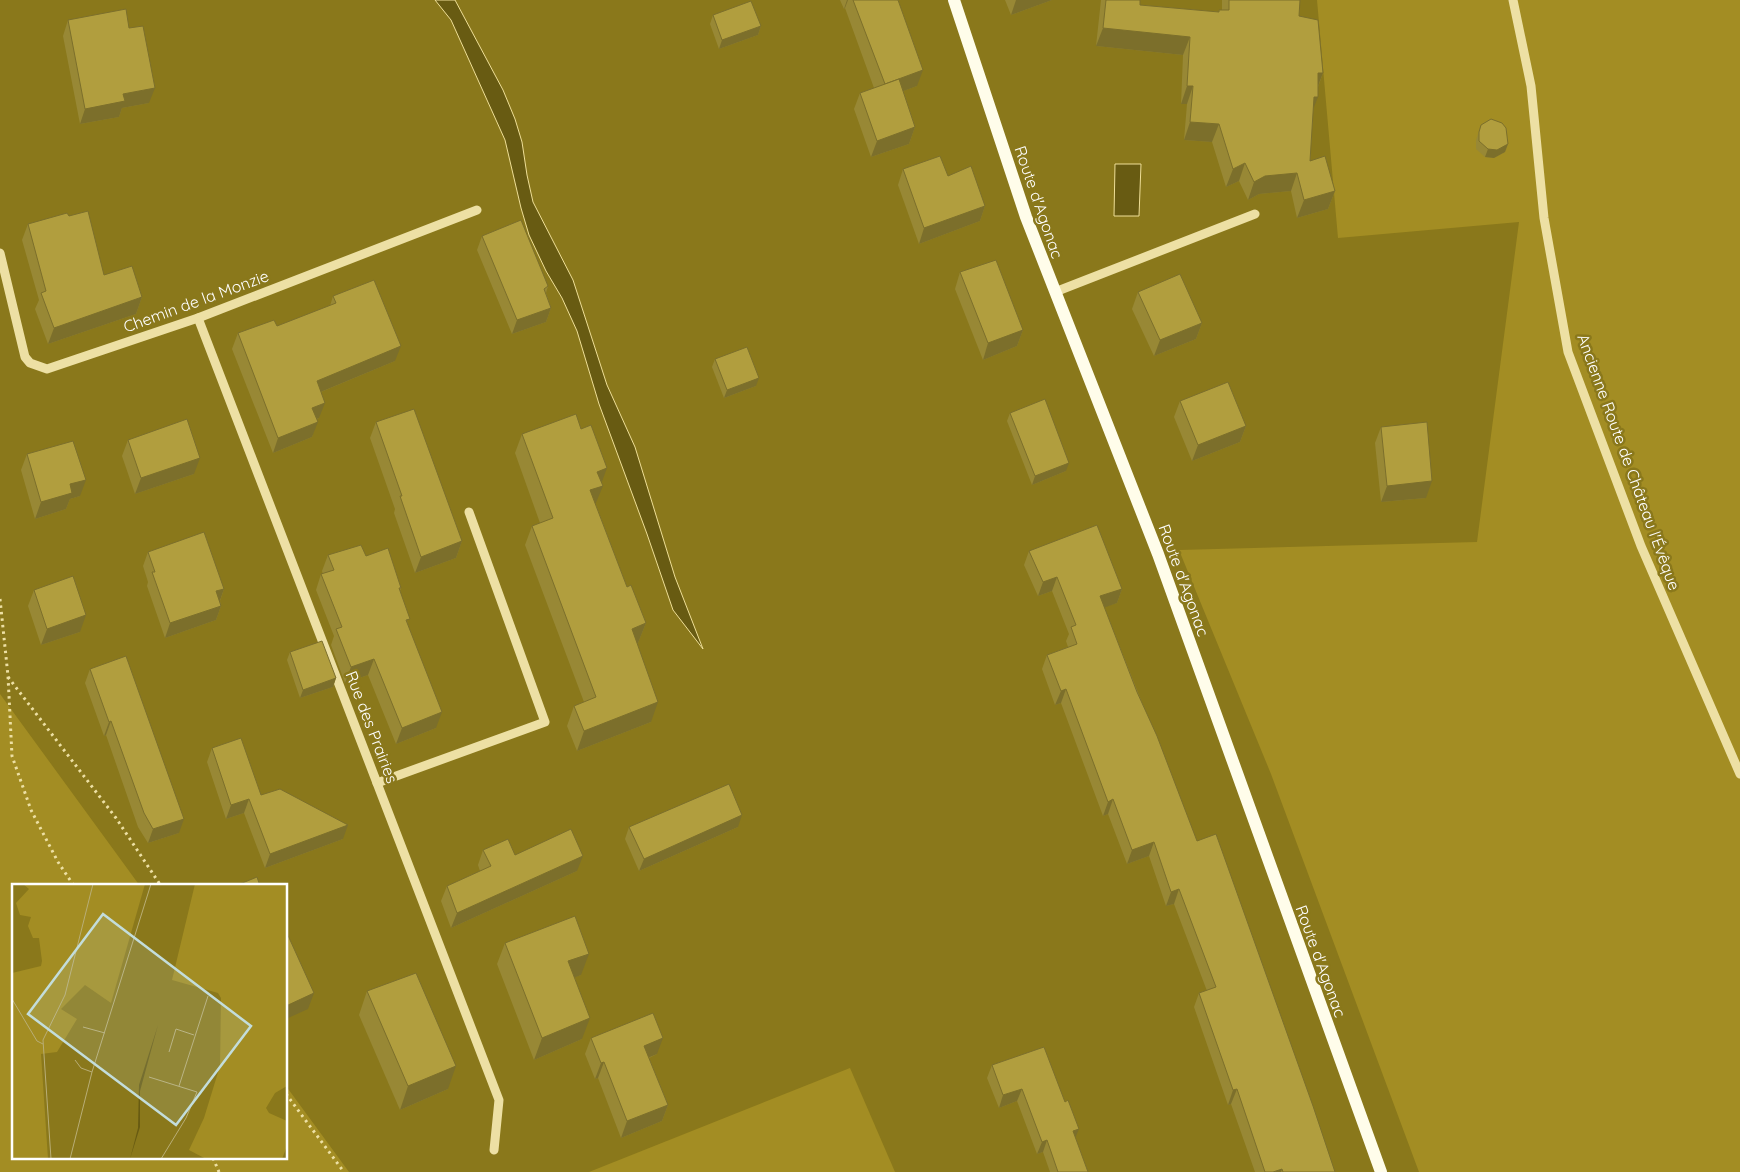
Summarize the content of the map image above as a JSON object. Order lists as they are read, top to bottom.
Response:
{
  "streets": {
    "main road": ["Route d'Agonac"],
    "street": ["Chemin de la Monzie", "Ancienne Route de Château l'Évêque", "Rue des Prairies"]
  },
  "crossings": [
    ["Chemin de la Monzie", "Rue des Prairies"]
  ]
}
